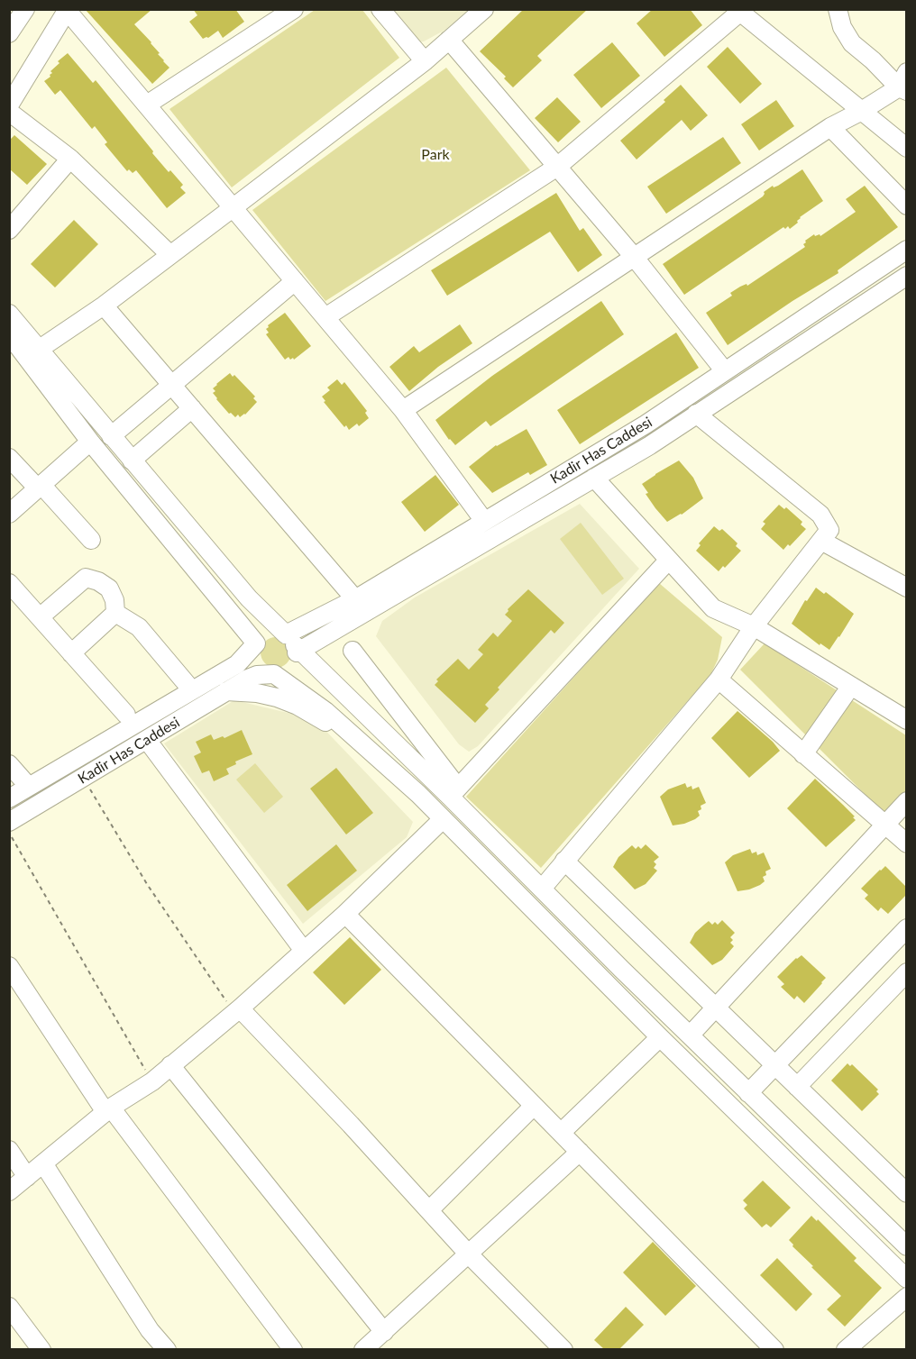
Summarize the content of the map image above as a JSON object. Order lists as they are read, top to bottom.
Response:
{
  "streets": {
    "street": ["Kadir Has Caddesi"]
  },
  "parks": ["Park"]
}
